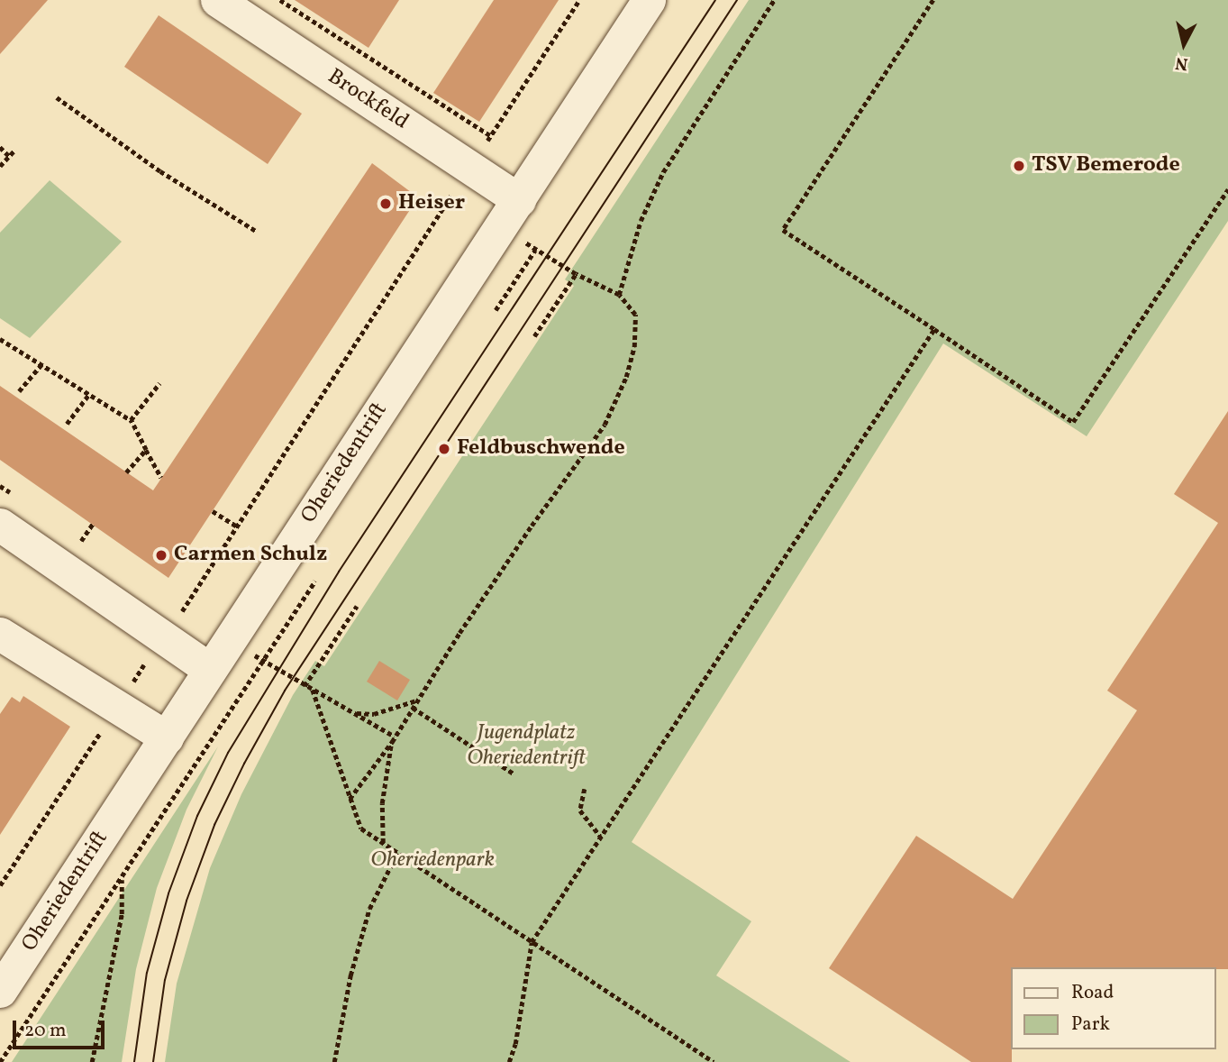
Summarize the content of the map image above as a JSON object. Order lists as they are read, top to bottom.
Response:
{
  "streets": {
    "street": ["Brockfeld", "Oheriedentrift"]
  },
  "crossings": [
    ["Brockfeld", "Oheriedentrift"]
  ],
  "parks": ["Jugendplatz Oheriedentrift", "Oheriedenpark"],
  "places": [
    "TSV Bemerode",
    "Heiser",
    "Feldbuschwende",
    "Carmen Schulz"
  ],
  "legend": ["Road", "Park"],
  "scale_bar": "20 m",
  "north": "bottom"
}
